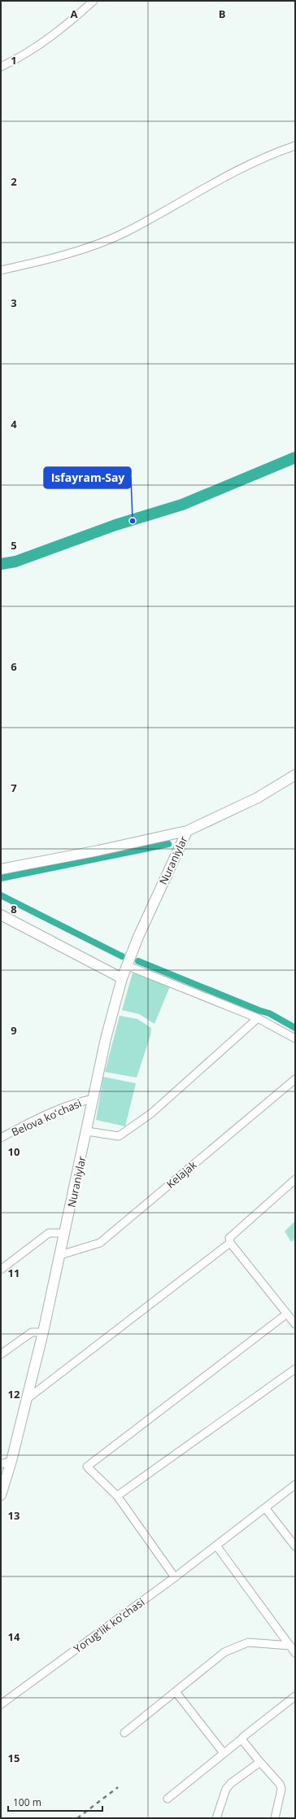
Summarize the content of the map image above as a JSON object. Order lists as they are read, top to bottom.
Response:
{
  "streets": {
    "main road": ["Nuraniylar"],
    "street": ["Belova koʻchasi", "Kelajak", "Yorug'lik ko'chasi"]
  },
  "crossings": [
    ["Nuraniylar", "Belova koʻchasi"],
    ["Nuraniylar", "Kelajak"]
  ],
  "places": ["Isfayram-Say"],
  "scale_bar": "100 m",
  "grid": {
    "columns": ["A", "B"],
    "rows": [
      "1",
      "2",
      "3",
      "4",
      "5",
      "6",
      "7",
      "8",
      "9",
      "10",
      "11",
      "12",
      "13",
      "14",
      "15"
    ]
  }
}
